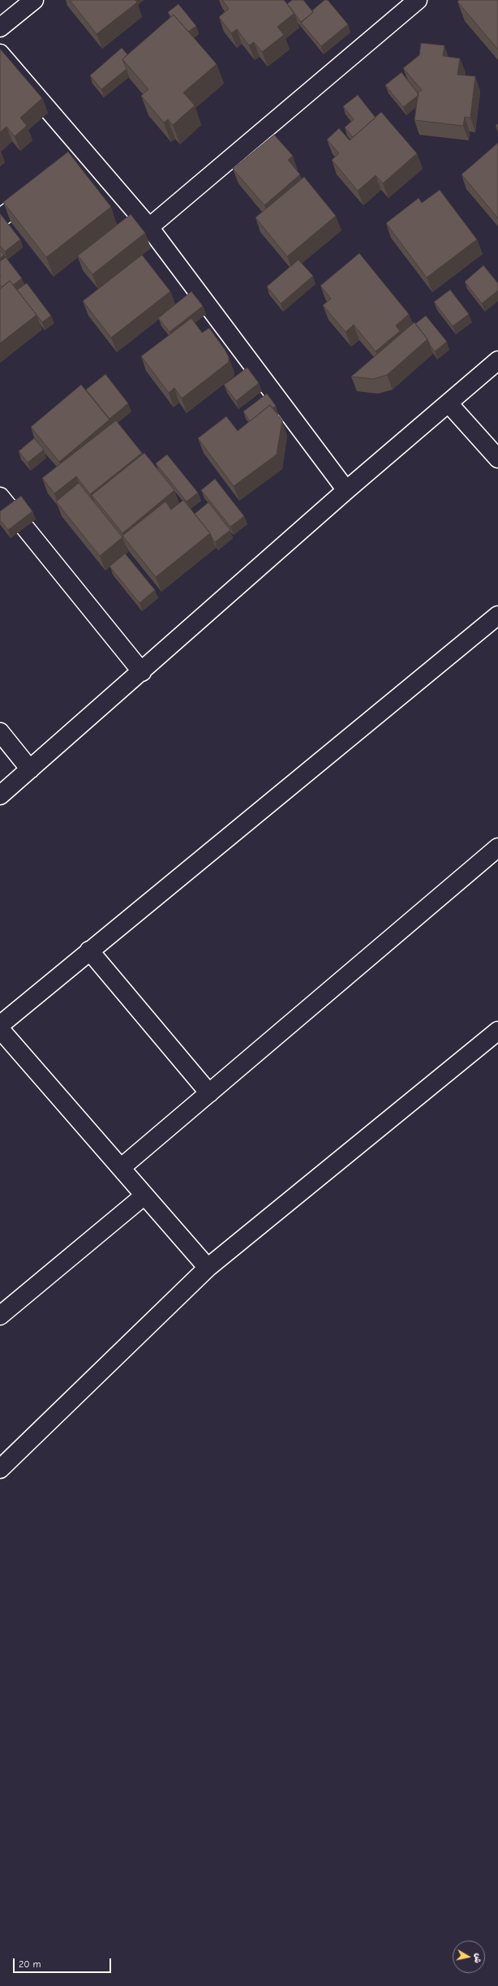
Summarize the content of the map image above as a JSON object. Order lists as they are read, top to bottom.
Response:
{
  "scale_bar": "20 m",
  "north": "right"
}
